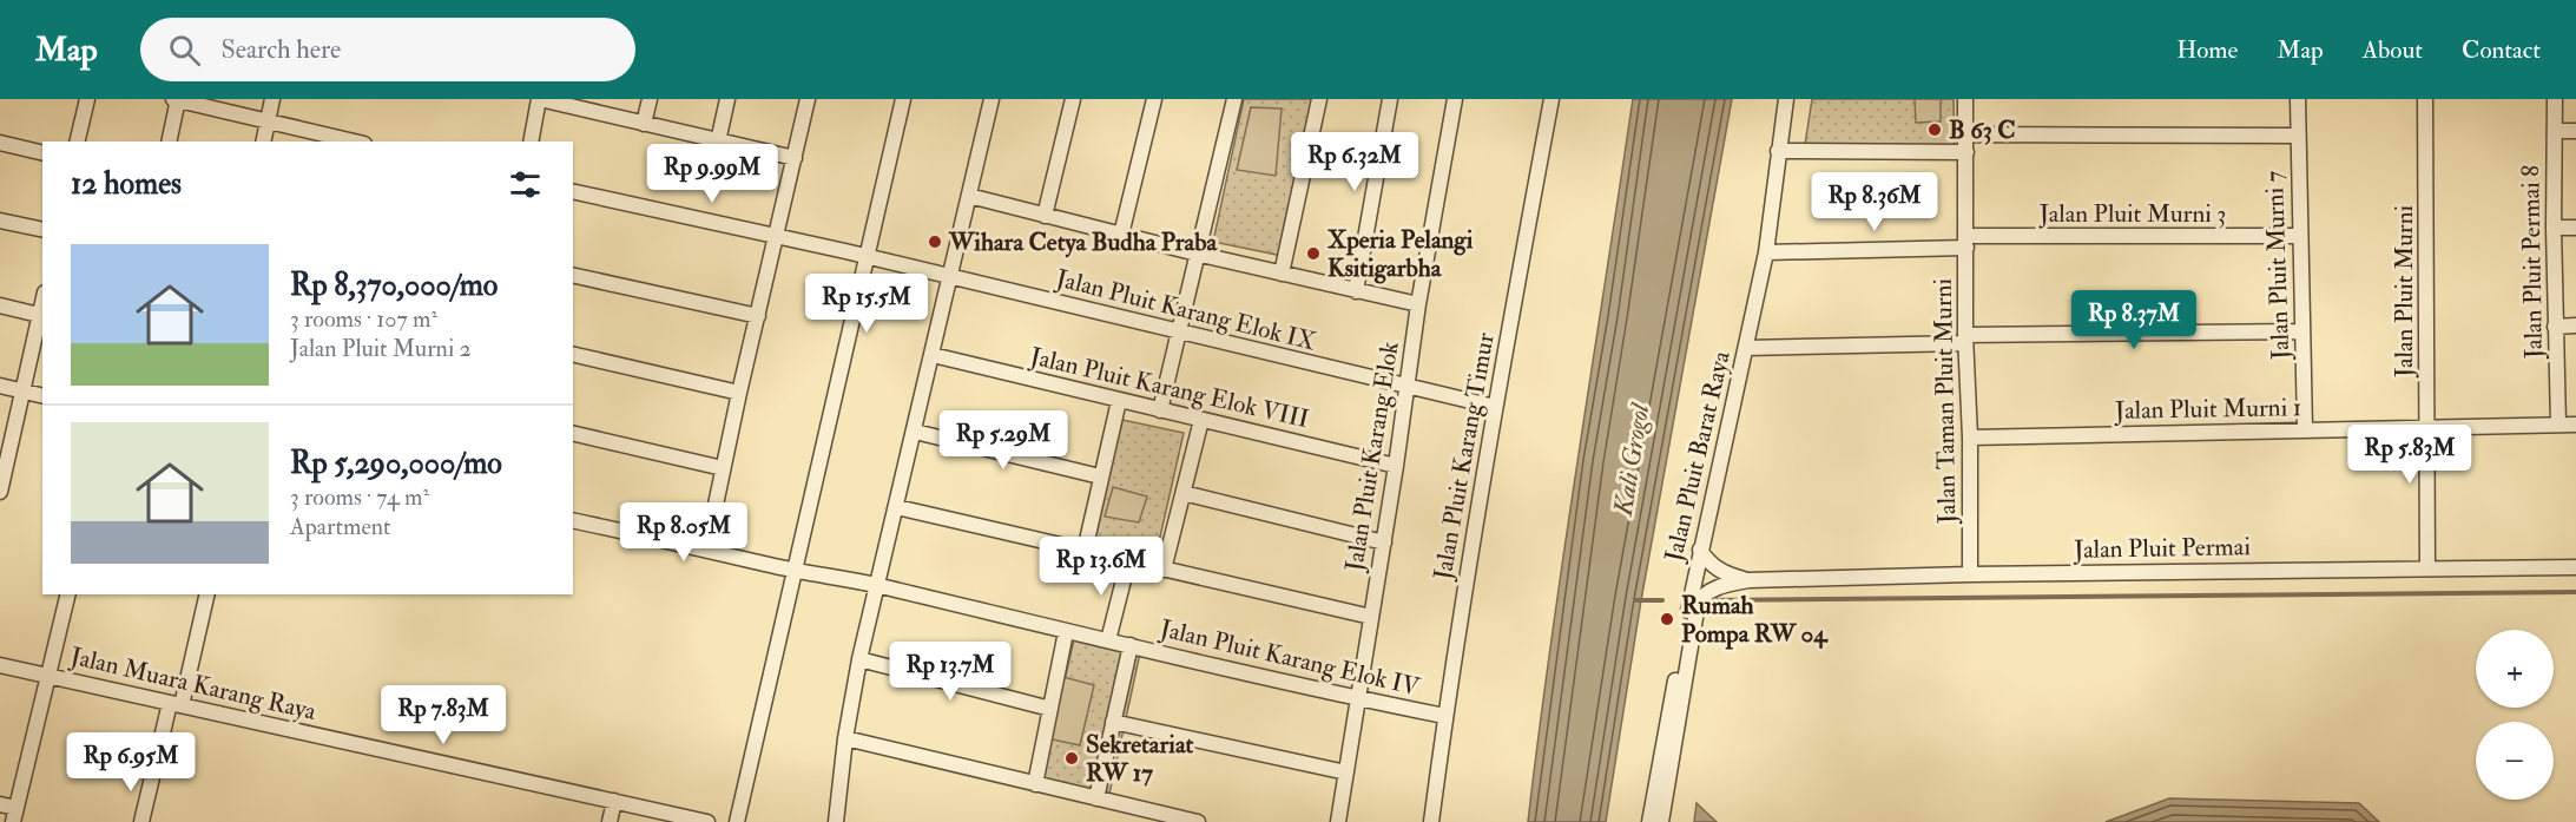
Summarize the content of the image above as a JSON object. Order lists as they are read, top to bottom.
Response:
{
  "streets": {
    "street": [
      "Jalan Pluit Murni 3",
      "Jalan Pluit Permai 8",
      "Jalan Pluit Murni 7",
      "Jalan Pluit Murni",
      "Jalan Pluit Karang Elok IX",
      "Jalan Pluit Karang Elok VIII",
      "Jalan Taman Pluit Murni",
      "Jalan Pluit Murni 1",
      "Jalan Pluit Karang Elok",
      "Jalan Pluit Karang Timur",
      "Jalan Pluit Barat Raya",
      "Jalan Pluit Permai",
      "Jalan Pluit Karang Elok IV",
      "Jalan Muara Karang Raya"
    ]
  },
  "crossings": [
    ["Jalan Pluit Murni 3", "Jalan Pluit Murni 7"],
    ["Jalan Pluit Murni 3", "Jalan Taman Pluit Murni"],
    ["Jalan Pluit Murni 3", "Jalan Pluit Barat Raya"],
    ["Jalan Pluit Permai 8", "Jalan Pluit Murni 1"],
    ["Jalan Pluit Murni 7", "Jalan Pluit Murni 1"],
    ["Jalan Pluit Murni", "Jalan Pluit Murni 1"],
    ["Jalan Pluit Murni", "Jalan Pluit Permai"],
    ["Jalan Pluit Karang Elok IX", "Jalan Pluit Karang Elok"],
    ["Jalan Pluit Karang Elok IX", "Jalan Pluit Karang Timur"],
    ["Jalan Pluit Karang Elok VIII", "Jalan Pluit Karang Elok"],
    ["Jalan Taman Pluit Murni", "Jalan Pluit Murni 1"],
    ["Jalan Taman Pluit Murni", "Jalan Pluit Permai"],
    ["Jalan Pluit Karang Elok", "Jalan Pluit Karang Elok IV"],
    ["Jalan Pluit Karang Timur", "Jalan Pluit Karang Elok IV"],
    ["Jalan Pluit Barat Raya", "Jalan Pluit Permai"]
  ],
  "water": ["Kali Grogol"],
  "places": [
    "B 63 C",
    "Wihara Cetya Budha Praba",
    "Xperia Pelangi Ksitigarbha",
    "Rumah Pompa RW 04",
    "Sekretariat RW 17"
  ],
  "page": {
    "header": "Map",
    "search": "Search here",
    "nav": [
      "Home",
      "Map",
      "About",
      "Contact"
    ],
    "price": [
      "Rp 6.32M",
      "Rp 9.99M",
      "Rp 8.36M",
      "Rp 15.5M",
      "Rp 8.37M",
      "Rp 5.29M",
      "Rp 5.83M",
      "Rp 8.05M",
      "Rp 13.6M",
      "Rp 13.7M",
      "Rp 7.83M",
      "Rp 6.95M"
    ],
    "heading": "12 homes",
    "list": [
      {
        "name": "Rp 8,370,000/mo",
        "note": "3 rooms · 107 m² · Jalan Pluit Murni 2"
      },
      {
        "name": "Rp 5,290,000/mo",
        "note": "3 rooms · 74 m² · Apartment"
      }
    ],
    "map_buttons": ["+", "−"]
  }
}
